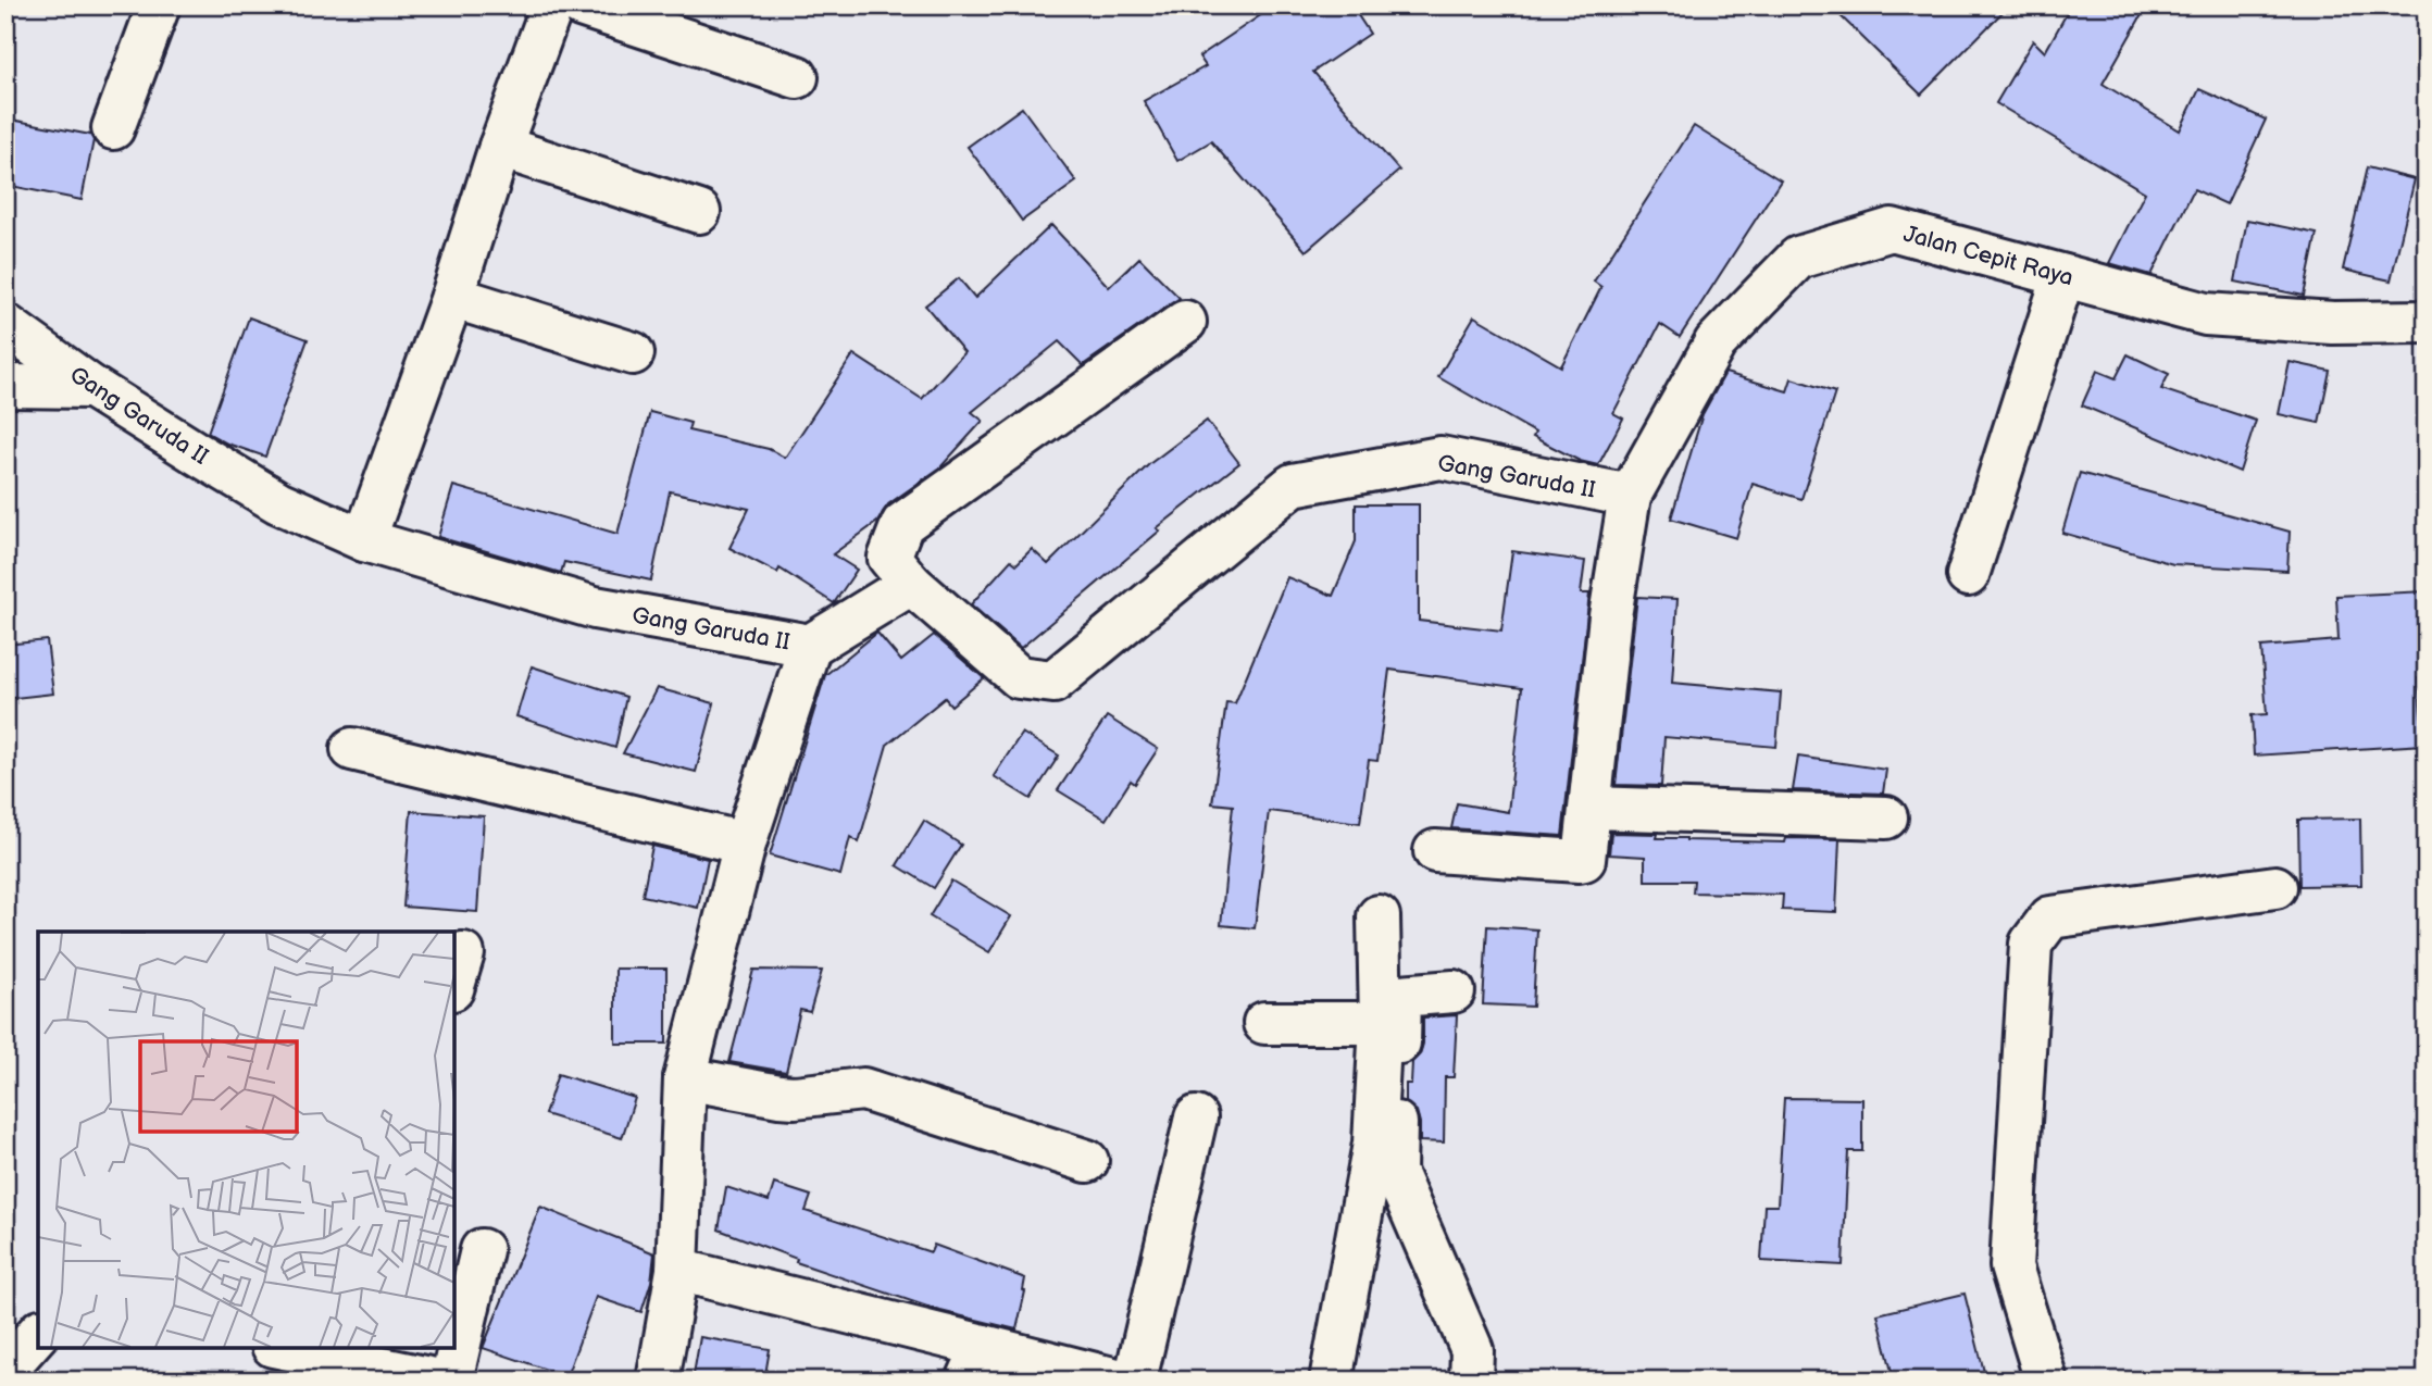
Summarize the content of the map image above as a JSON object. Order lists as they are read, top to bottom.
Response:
{
  "streets": {
    "street": ["Jalan Cepit Raya", "Gang Garuda II"]
  },
  "crossings": [
    ["Jalan Cepit Raya", "Gang Garuda II"]
  ]
}
